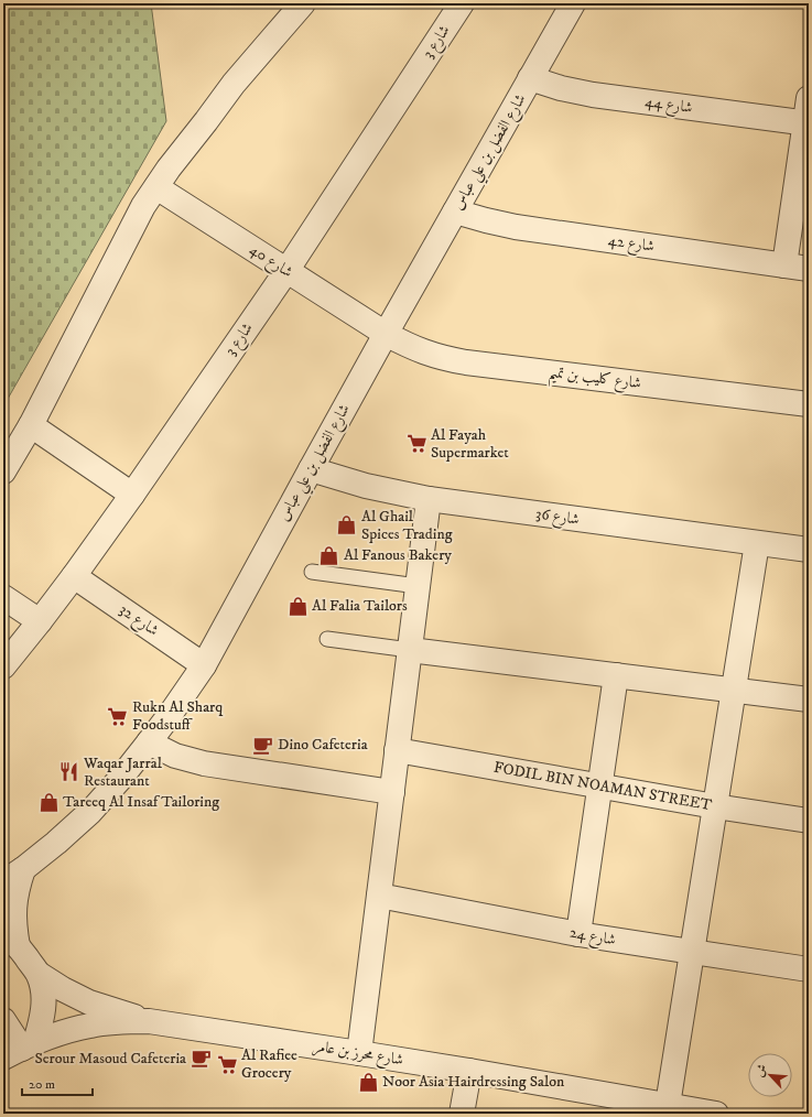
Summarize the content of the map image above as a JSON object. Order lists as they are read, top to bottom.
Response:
{
  "streets": {
    "street": [
      "شارع 3",
      "شارع 44",
      "شارع الفضل بن علي عباس",
      "شارع 42",
      "شارع 40",
      "شارع كليب بن تميم",
      "شارع 36",
      "شارع 32",
      "FODIL BIN NOAMAN STREET",
      "شارع 24",
      "شارع محرز بن عامر"
    ]
  },
  "crossings": [
    ["شارع 3", "شارع 40"],
    ["شارع 3", "شارع 32"],
    ["شارع 44", "شارع الفضل بن علي عباس"],
    ["شارع الفضل بن علي عباس", "شارع 42"],
    ["شارع الفضل بن علي عباس", "شارع 40"],
    ["شارع الفضل بن علي عباس", "شارع كليب بن تميم"],
    ["شارع الفضل بن علي عباس", "شارع 36"],
    ["شارع الفضل بن علي عباس", "شارع 32"],
    ["شارع 40", "شارع كليب بن تميم"]
  ],
  "places": {
    "supermarket": ["Al Fayah Supermarket", "Rukn Al Sharq Foodstuff", "Al Rafiee Grocery"],
    "shop": [
      "Al Ghail Spices Trading",
      "Al Fanous Bakery",
      "Al Falia Tailors",
      "Tareeq Al Insaf Tailoring",
      "Noor Asia Hairdressing Salon"
    ],
    "cafe": ["Dino Cafeteria", "Serour Masoud Cafeteria"],
    "restaurant": ["Waqar Jarral Restaurant"]
  },
  "scale_bar": "20 m",
  "north": "top left"
}
